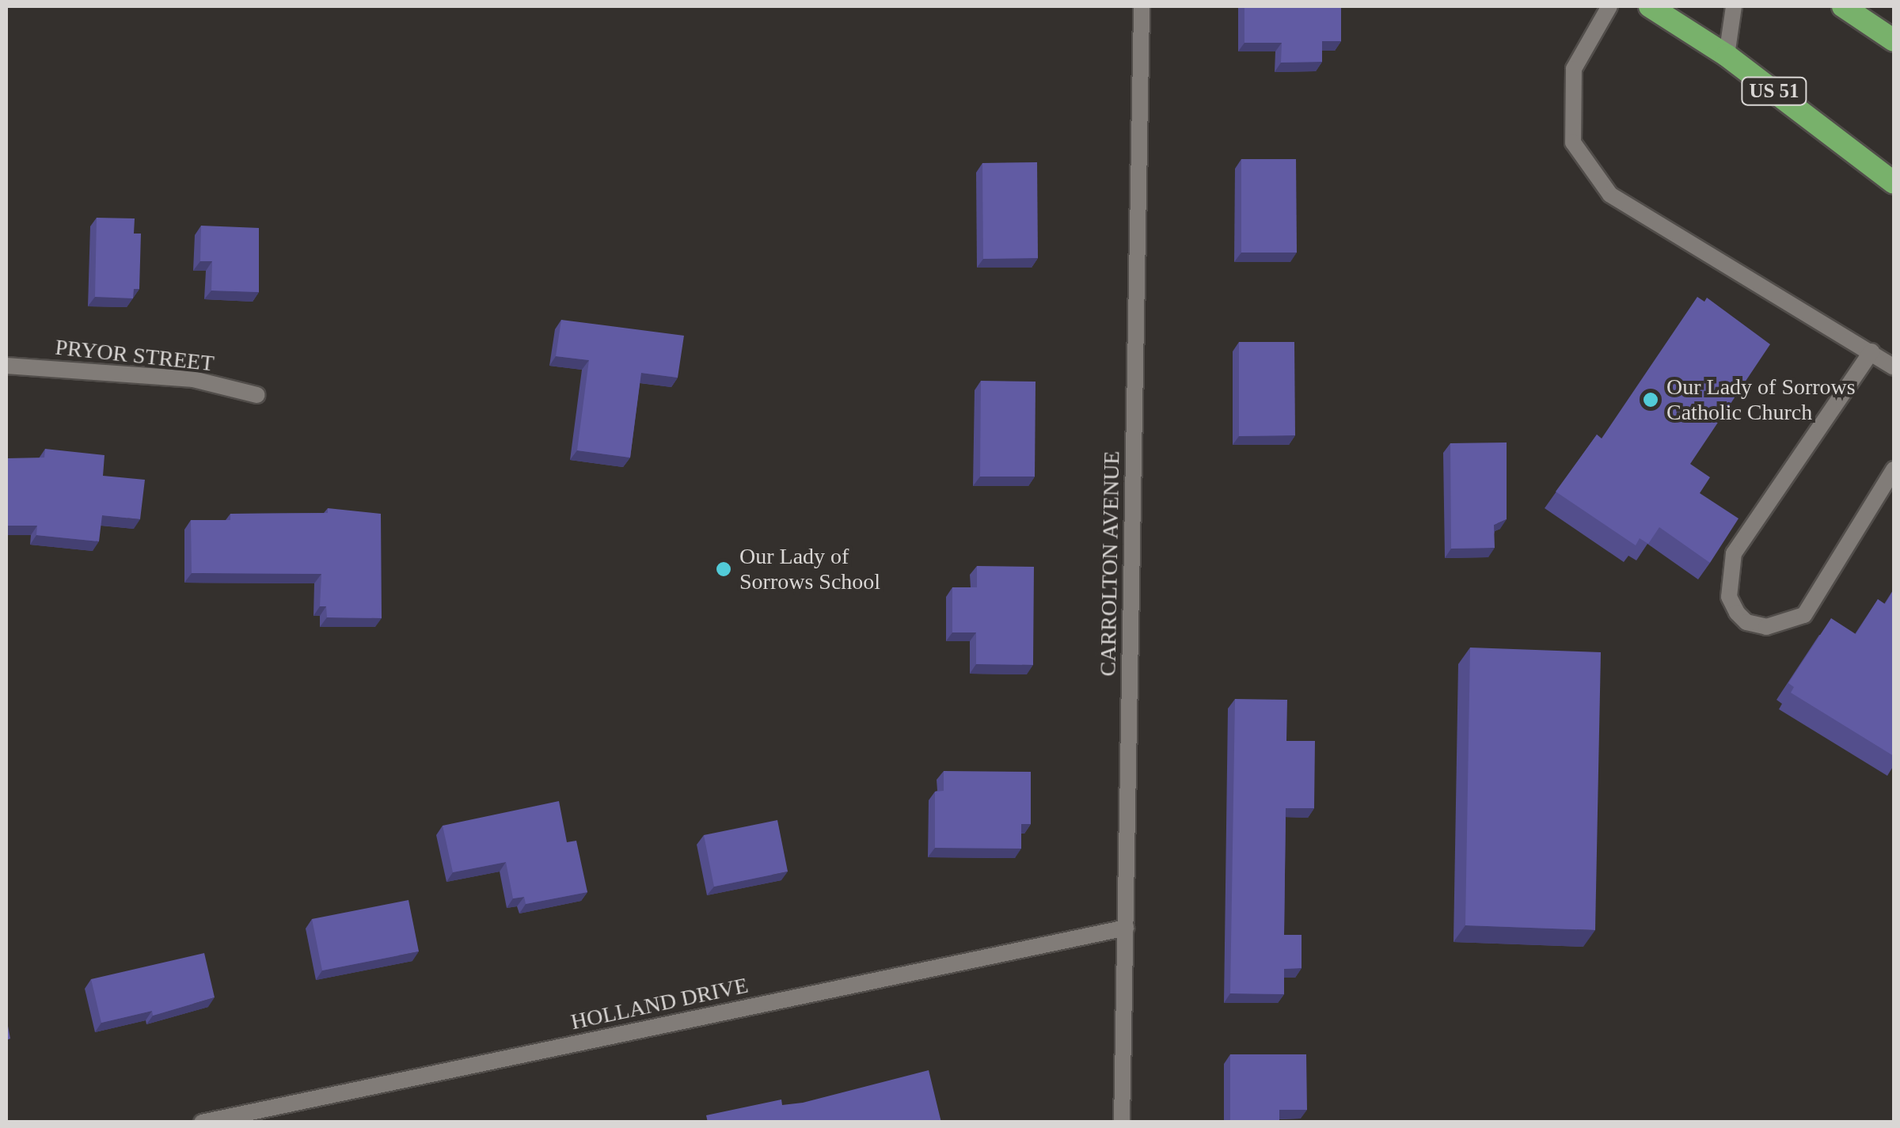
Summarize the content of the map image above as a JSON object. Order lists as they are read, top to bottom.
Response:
{
  "streets": {
    "highway": ["US 51"],
    "street": ["PRYOR STREET", "CARROLTON AVENUE", "HOLLAND DRIVE"]
  },
  "crossings": [
    ["CARROLTON AVENUE", "HOLLAND DRIVE"]
  ],
  "places": ["Our Lady of Sorrows Catholic Church", "Our Lady of Sorrows School"]
}
